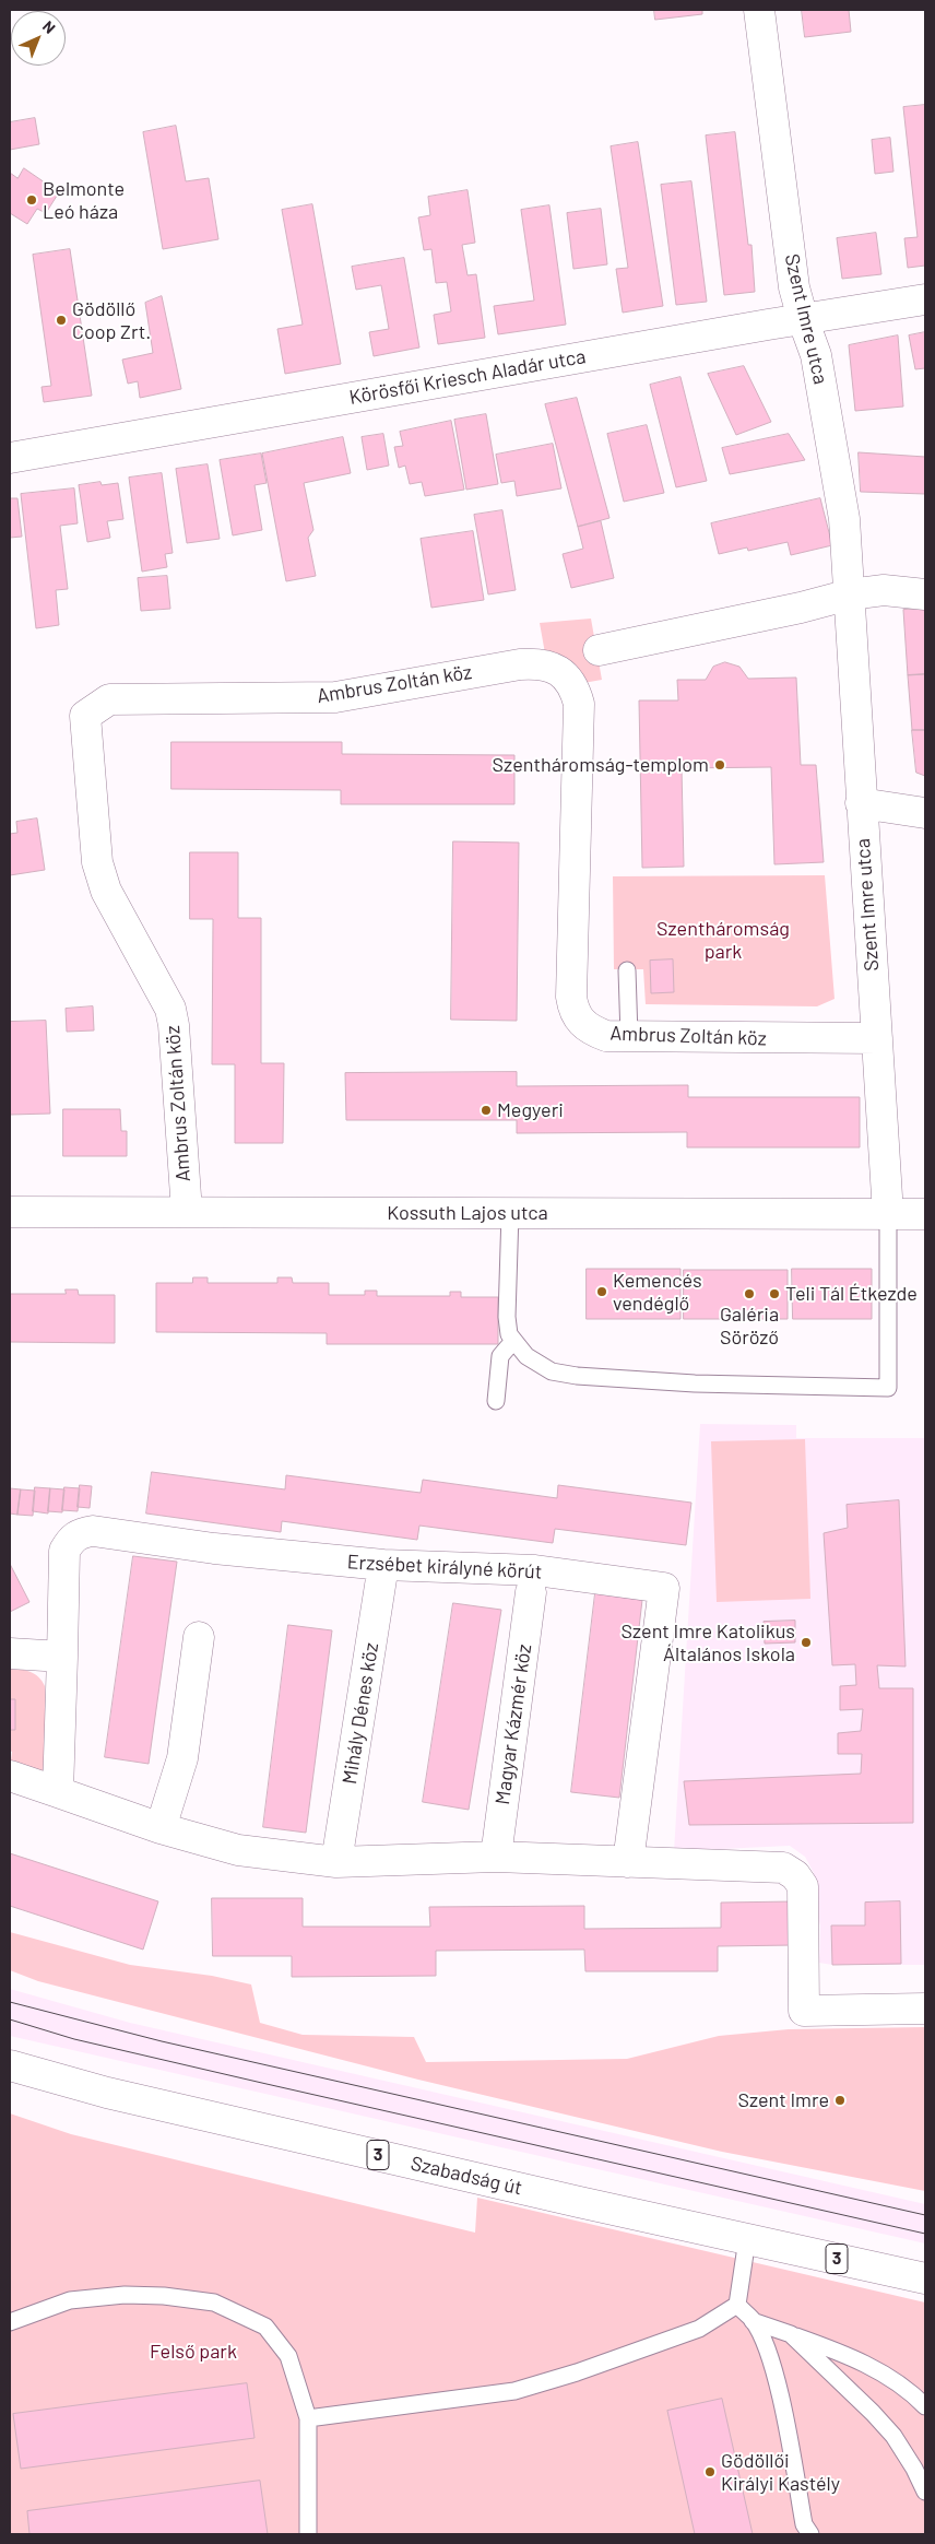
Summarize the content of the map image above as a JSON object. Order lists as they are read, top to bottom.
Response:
{
  "streets": {
    "street": [
      "Szent Imre utca",
      "Körösfői Kriesch Aladár utca",
      "Ambrus Zoltán köz",
      "Kossuth Lajos utca",
      "Erzsébet királyné körút",
      "Mihály Dénes köz",
      "Magyar Kázmér köz",
      "3",
      "Szabadság út"
    ]
  },
  "crossings": [
    ["Szent Imre utca", "Körösfői Kriesch Aladár utca"],
    ["Szent Imre utca", "Ambrus Zoltán köz"],
    ["Szent Imre utca", "Kossuth Lajos utca"],
    ["Ambrus Zoltán köz", "Kossuth Lajos utca"],
    ["Erzsébet királyné körút", "Mihály Dénes köz"]
  ],
  "parks": ["Szentháromság park", "Felső park"],
  "places": [
    "Belmonte Leó háza",
    "Gödöllő Coop Zrt.",
    "Szentháromság-templom",
    "Megyeri",
    "Kemencés vendéglő",
    "Galéria Söröző",
    "Teli Tál Étkezde",
    "Szent Imre Katolikus Általános Iskola",
    "Szent Imre",
    "Gödöllői Királyi Kastély"
  ],
  "north": "top right"
}
